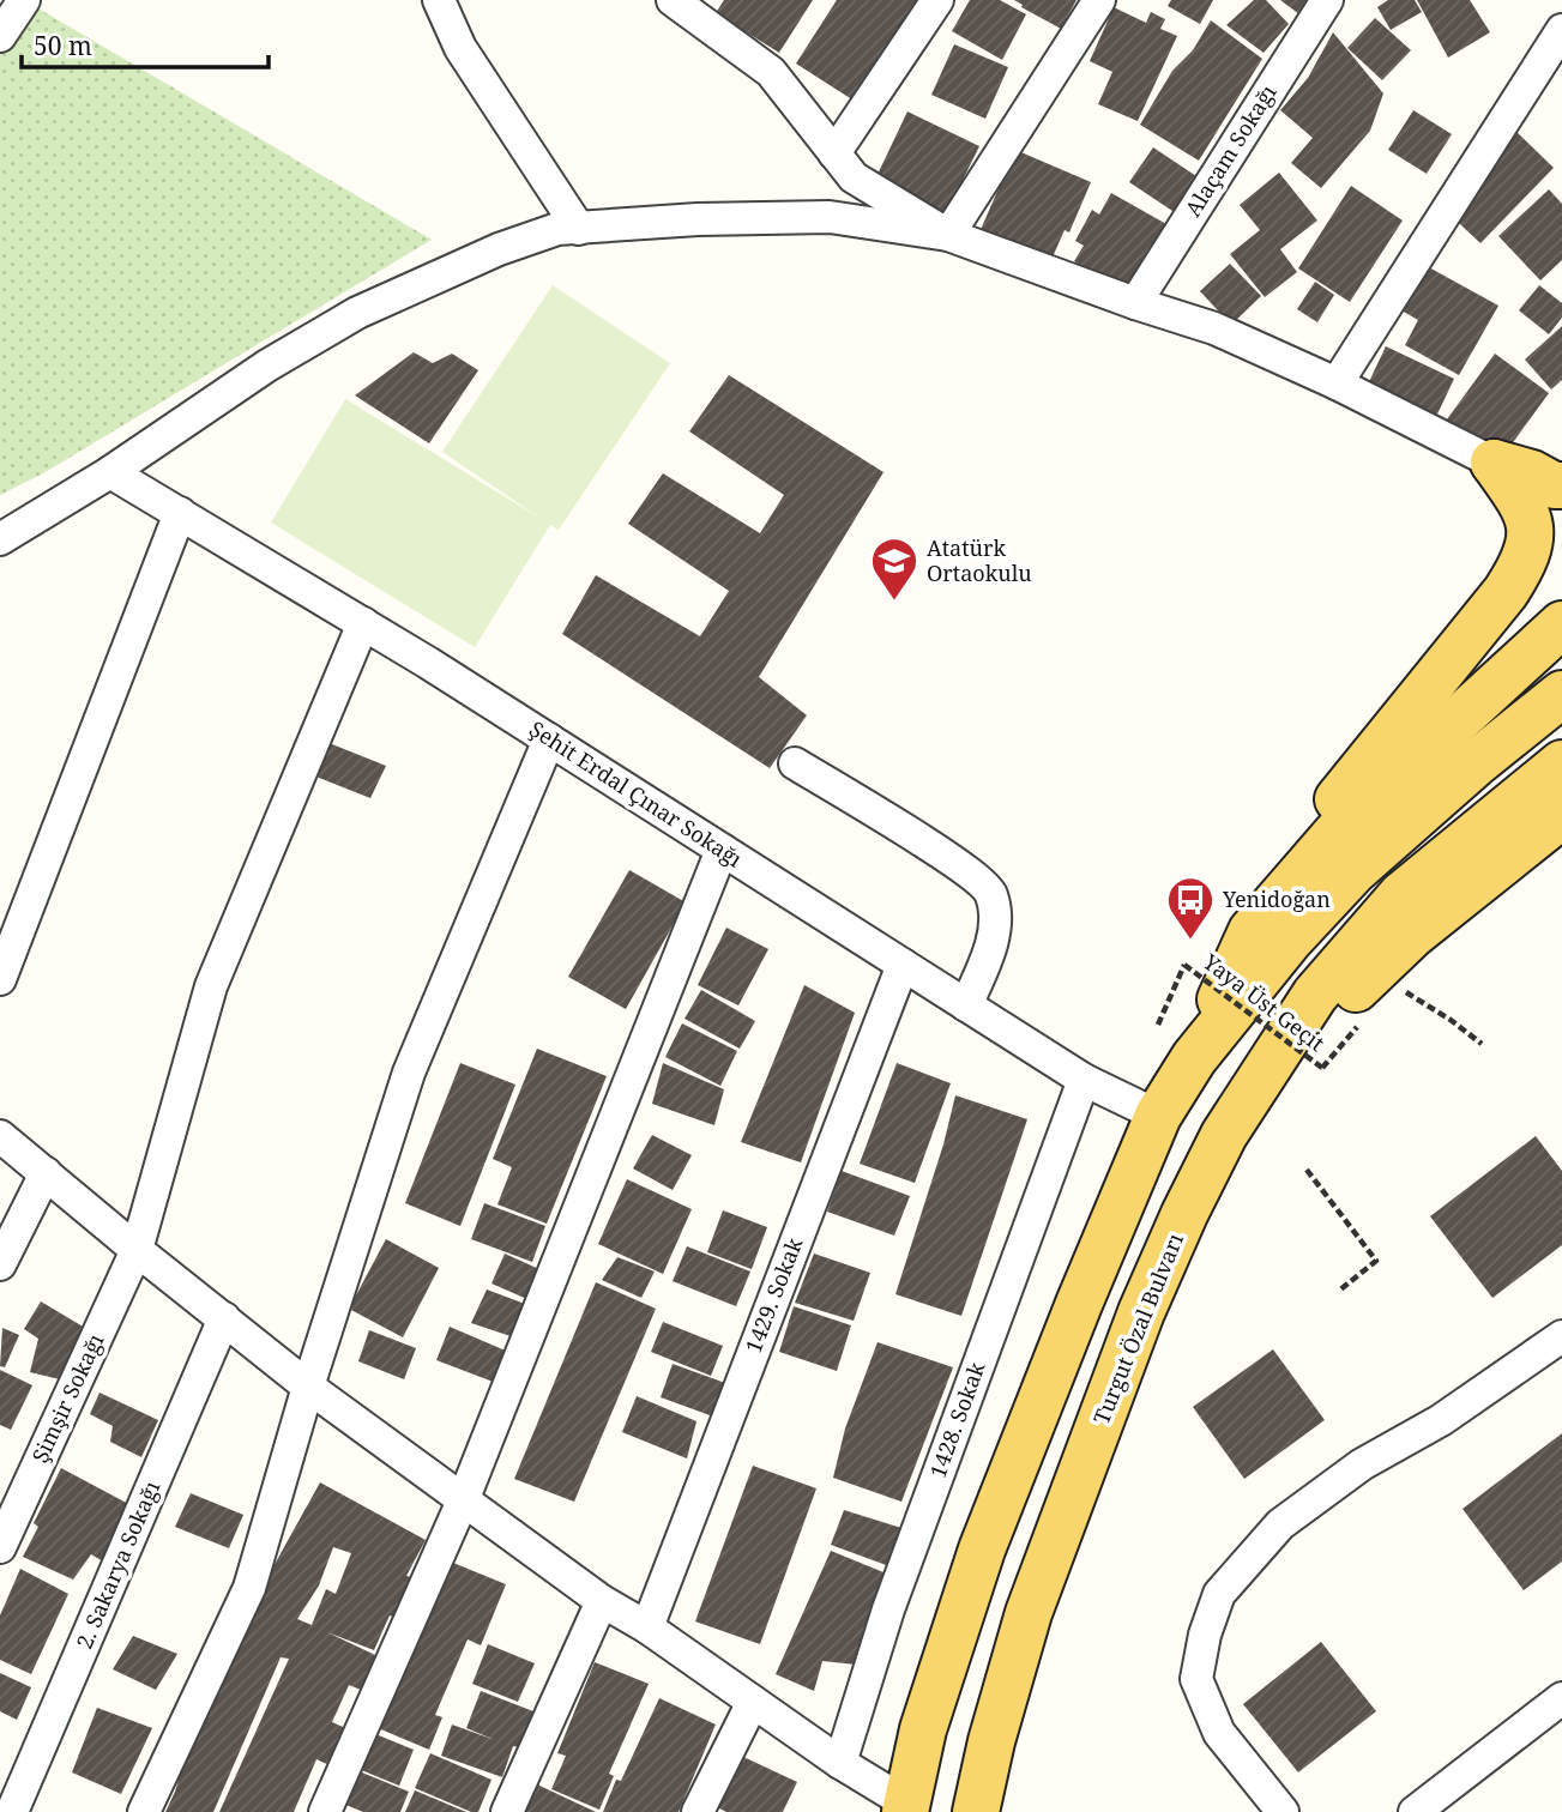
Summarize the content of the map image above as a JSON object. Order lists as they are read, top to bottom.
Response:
{
  "streets": {
    "main road": ["Turgut Özal Bulvarı"],
    "street": [
      "Alaçam Sokağı",
      "Şehit Erdal Çınar Sokağı",
      "1429. Sokak",
      "Şimşir Sokağı",
      "1428. Sokak",
      "2. Sakarya Sokağı"
    ],
    "path": ["Yaya Üst Geçit"]
  },
  "crossings": [
    ["Şehit Erdal Çınar Sokağı", "1429. Sokak"],
    ["Şehit Erdal Çınar Sokağı", "Şimşir Sokağı"],
    ["Şehit Erdal Çınar Sokağı", "1428. Sokak"]
  ],
  "places": {
    "school or university": ["Atatürk Ortaokulu"],
    "bus stop": ["Yenidoğan"]
  },
  "scale_bar": "50 m"
}
